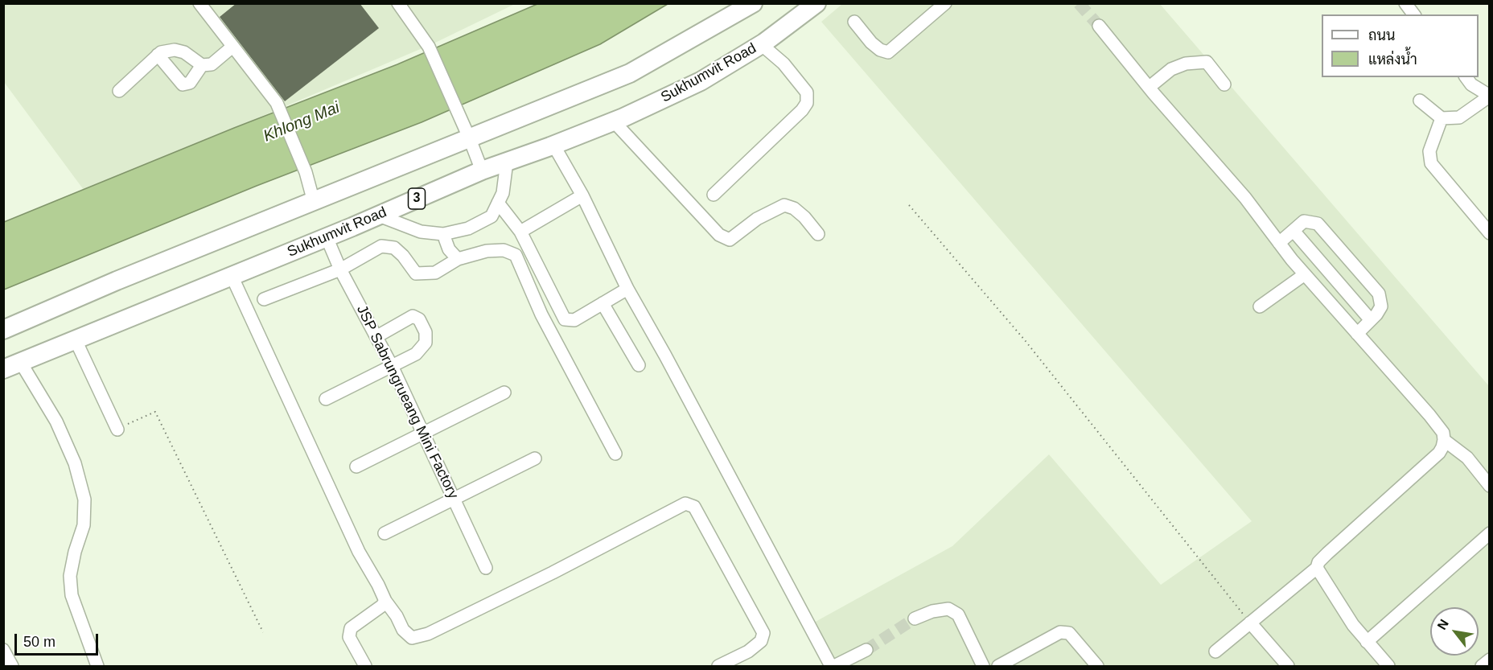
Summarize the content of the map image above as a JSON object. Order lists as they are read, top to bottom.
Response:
{
  "streets": {
    "highway": ["Sukhumvit Road", "3"],
    "lane": ["JSP Sabrungrueang Mini Factory"]
  },
  "crossings": [
    ["Sukhumvit Road", "JSP Sabrungrueang Mini Factory"]
  ],
  "water": ["Khlong Mai"],
  "legend": ["ถนน", "แหล่งน้ำ"],
  "scale_bar": "50 m",
  "north": "top left"
}
